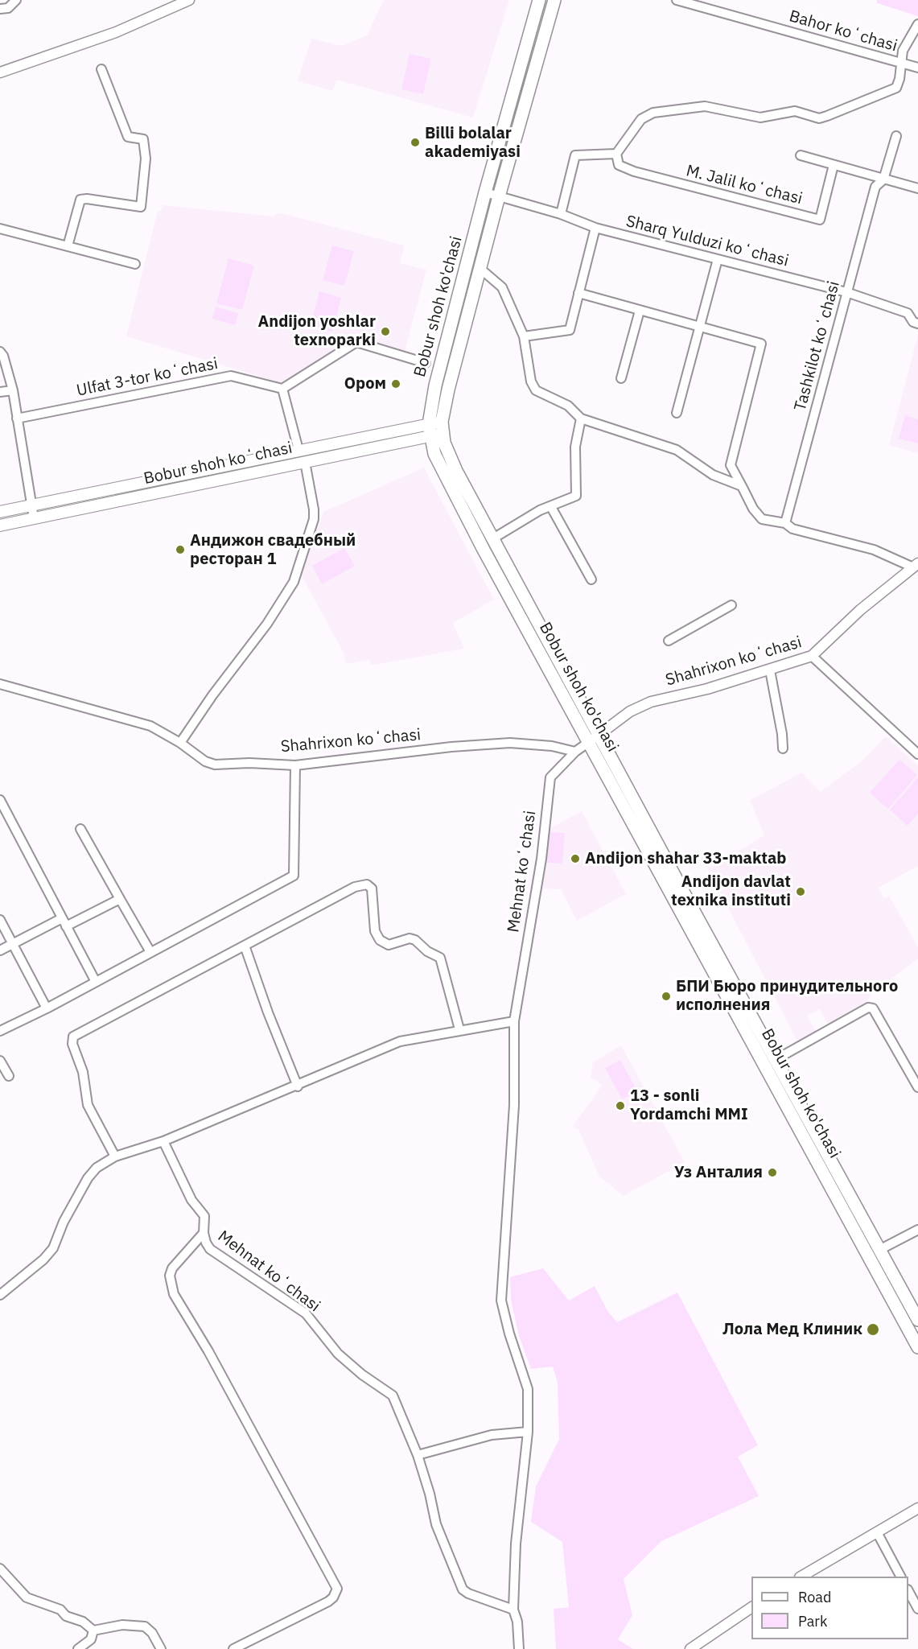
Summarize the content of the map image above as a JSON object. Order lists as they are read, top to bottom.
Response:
{
  "streets": {
    "main road": ["Bobur shoh ko'chasi", "Bobur shoh koʻchasi"],
    "street": [
      "Bahor koʻchasi",
      "M. Jalil koʻchasi",
      "Sharq Yulduzi koʻchasi",
      "Tashkilot koʻchasi",
      "Ulfat 3-tor koʻchasi",
      "Shahrixon koʻchasi",
      "Mehnat koʻchasi"
    ]
  },
  "crossings": [
    ["Sharq Yulduzi koʻchasi", "Bobur shoh ko'chasi"],
    ["Sharq Yulduzi koʻchasi", "Tashkilot koʻchasi"],
    ["Bobur shoh ko'chasi", "Bobur shoh koʻchasi"],
    ["Bobur shoh ko'chasi", "Shahrixon koʻchasi"],
    ["Bobur shoh ko'chasi", "Mehnat koʻchasi"],
    ["Tashkilot koʻchasi", "Shahrixon koʻchasi"],
    ["Shahrixon koʻchasi", "Mehnat koʻchasi"]
  ],
  "places": [
    "Billi bolalar akademiyasi",
    "Andijon yoshlar texnoparki",
    "Ором",
    "Андижон свадебный ресторан 1",
    "Andijon shahar 33-maktab",
    "Andijon davlat texnika instituti",
    "БПИ Бюро принудительного исполнения",
    "13 - sonli Yordamchi MMI",
    "Уз Анталия",
    "Лола Мед Клиник"
  ],
  "legend": ["Road", "Park"]
}
